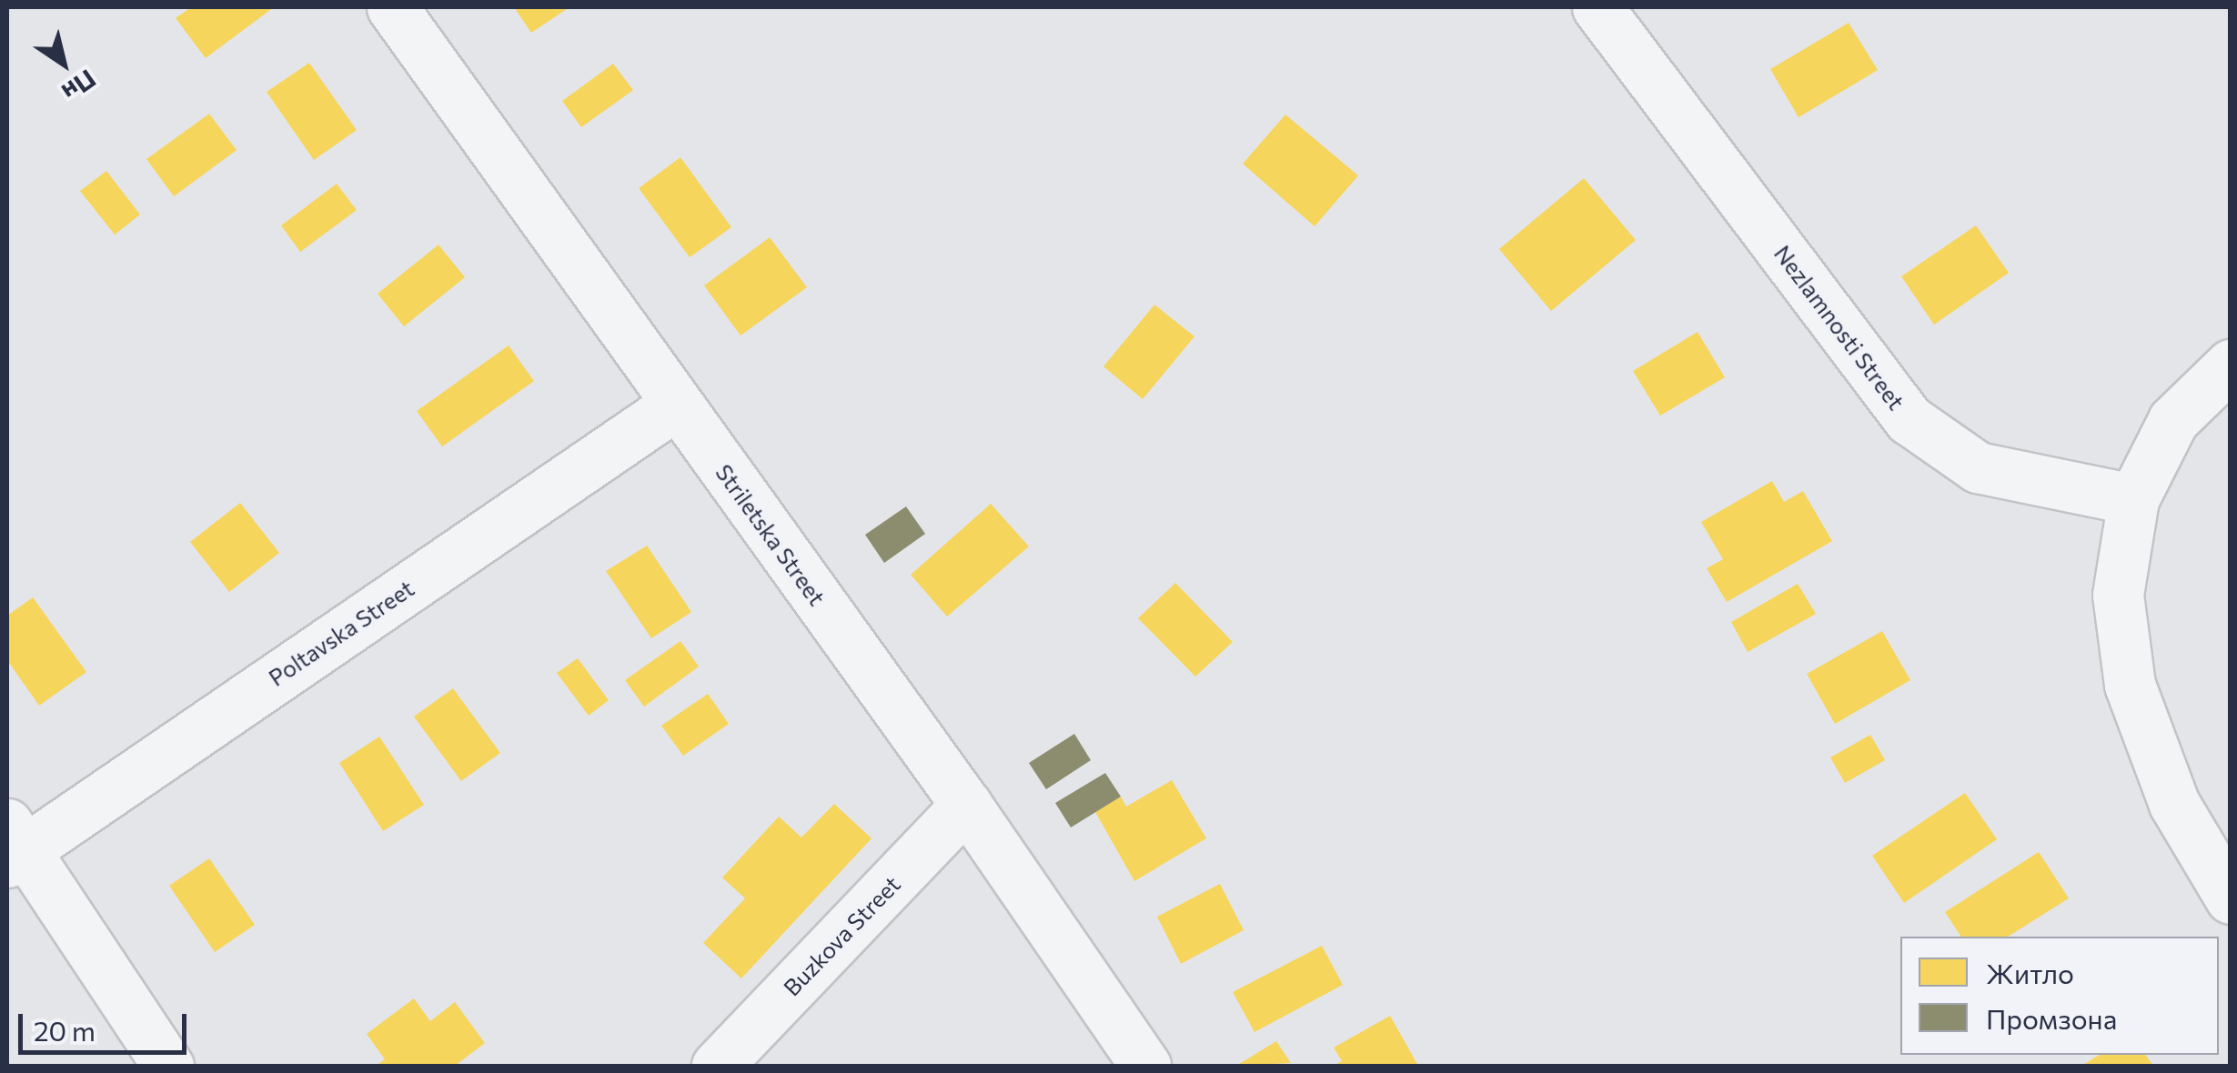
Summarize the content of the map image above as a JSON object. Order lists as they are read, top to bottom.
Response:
{
  "streets": {
    "street": [
      "Nezlamnosti Street",
      "Striletska Street",
      "Poltavska Street",
      "Buzkova Street"
    ]
  },
  "crossings": [
    ["Striletska Street", "Poltavska Street"],
    ["Striletska Street", "Buzkova Street"]
  ],
  "legend": ["Житло", "Промзона"],
  "scale_bar": "20 m",
  "north": "bottom right"
}
